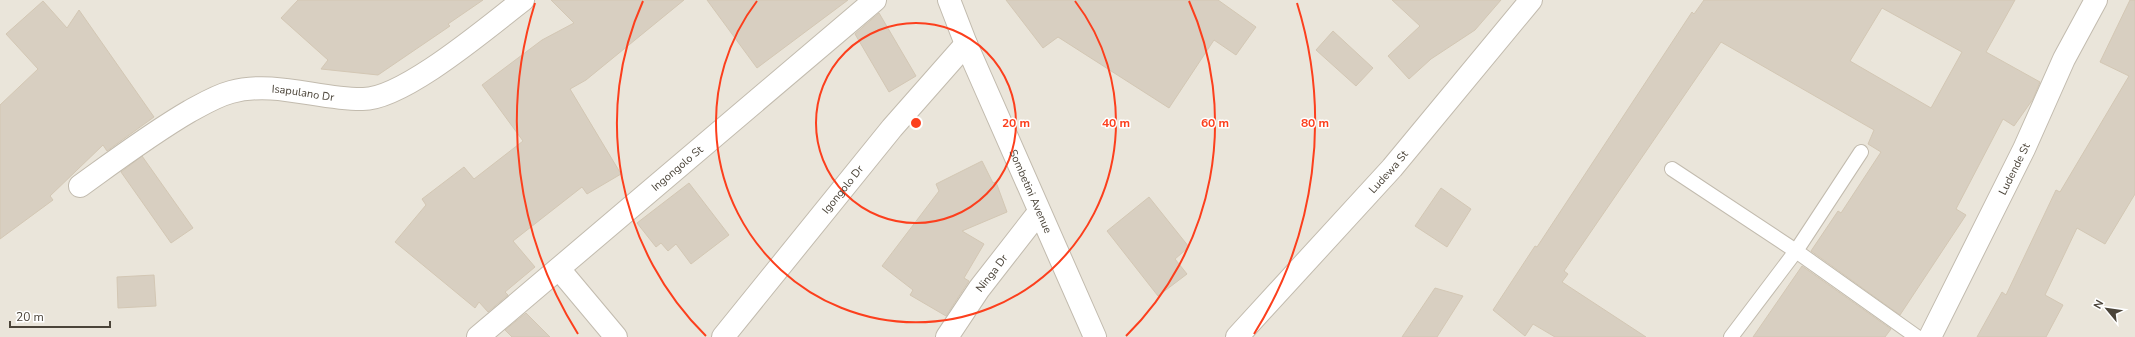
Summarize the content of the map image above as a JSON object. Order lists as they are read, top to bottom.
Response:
{
  "streets": {
    "street": [
      "Isapulano Dr",
      "Ingongolo St",
      "Ludende St",
      "Ludewa St",
      "Igongolo Dr",
      "Sombetini Avenue",
      "Ninga Dr"
    ]
  },
  "crossings": [
    ["Igongolo Dr", "Sombetini Avenue"],
    ["Sombetini Avenue", "Ninga Dr"]
  ],
  "scale_bar": "20 m",
  "north": "top left",
  "rings": [
    "20 m",
    "40 m",
    "60 m",
    "80 m"
  ]
}
